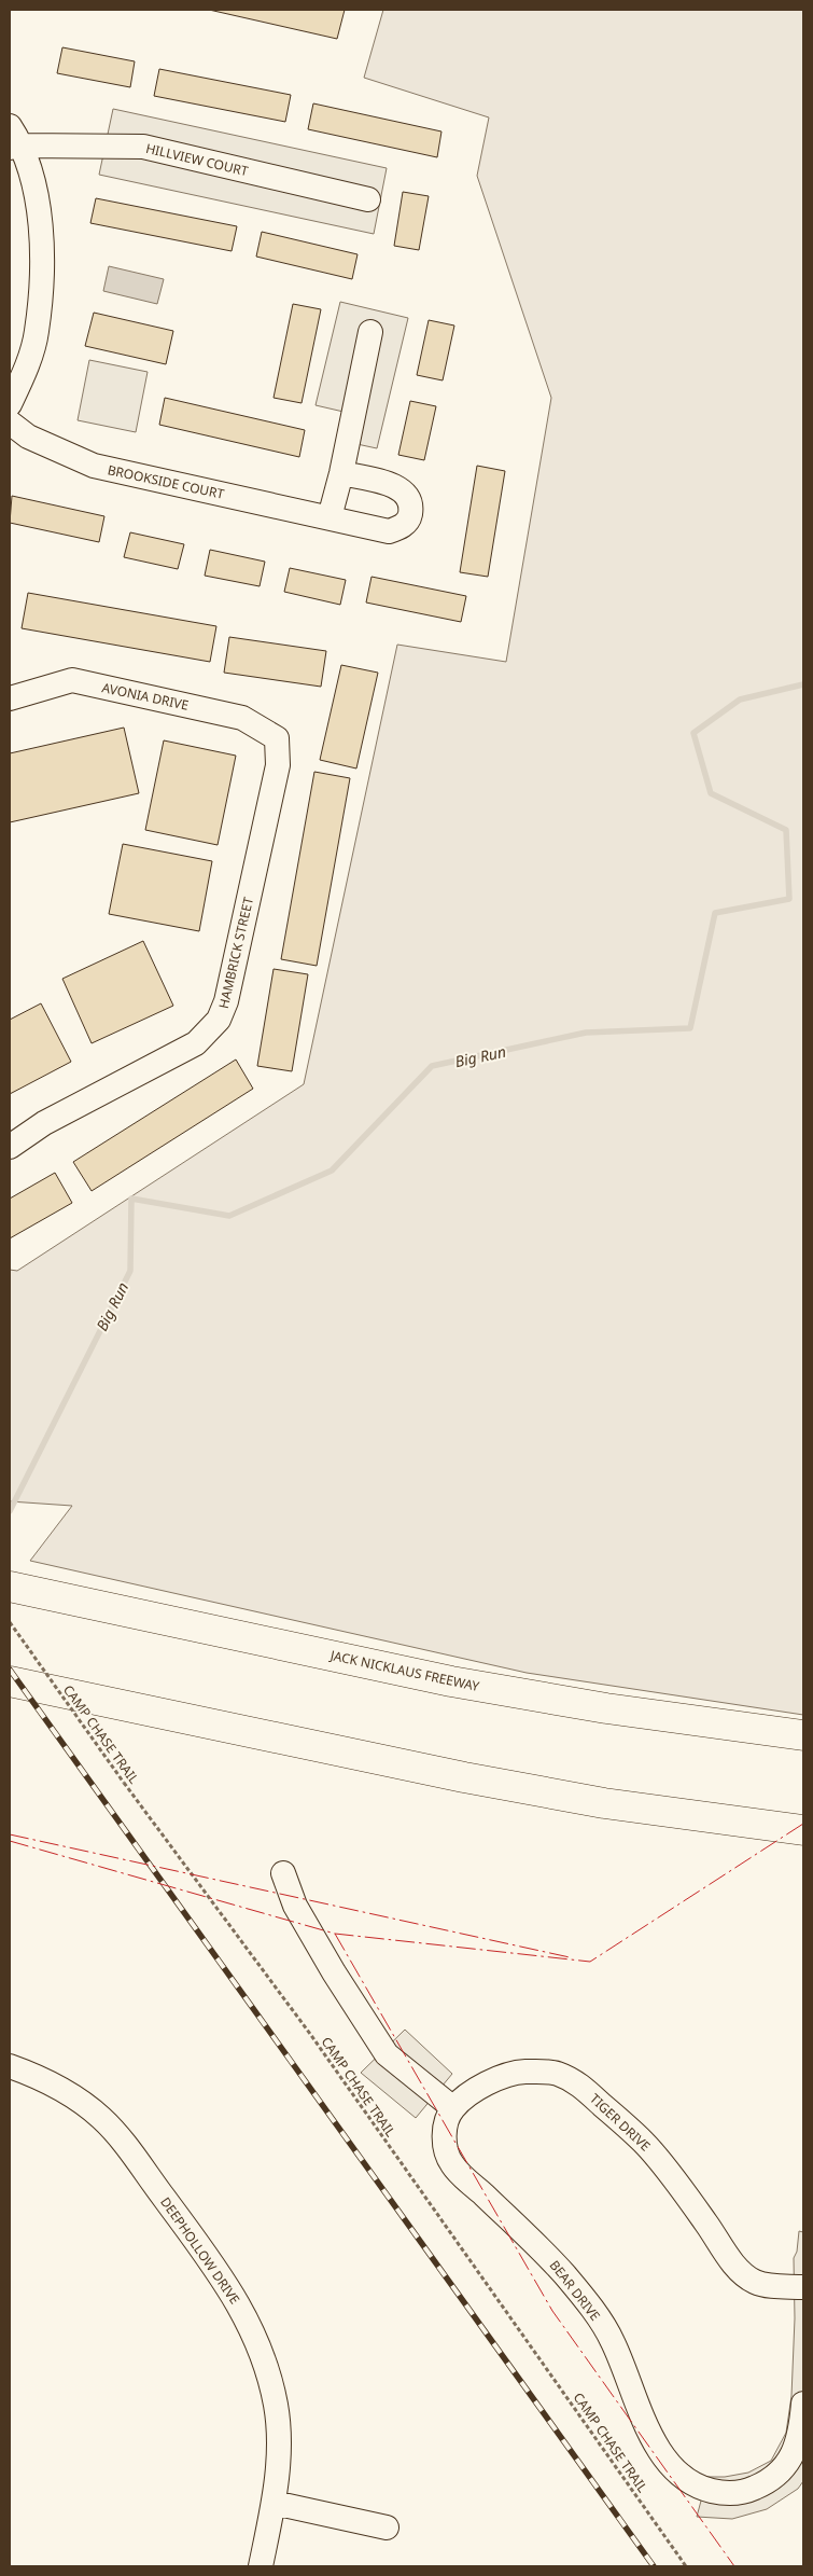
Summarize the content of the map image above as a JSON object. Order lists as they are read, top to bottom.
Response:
{
  "streets": {
    "highway": ["JACK NICKLAUS FREEWAY"],
    "street": [
      "HILLVIEW COURT",
      "BROOKSIDE COURT",
      "AVONIA DRIVE",
      "HAMBRICK STREET",
      "TIGER DRIVE",
      "DEEPHOLLOW DRIVE",
      "BEAR DRIVE"
    ],
    "path": ["CAMP CHASE TRAIL"]
  },
  "crossings": [
    ["AVONIA DRIVE", "HAMBRICK STREET"],
    ["TIGER DRIVE", "BEAR DRIVE"]
  ],
  "water": ["Big Run"]
}
